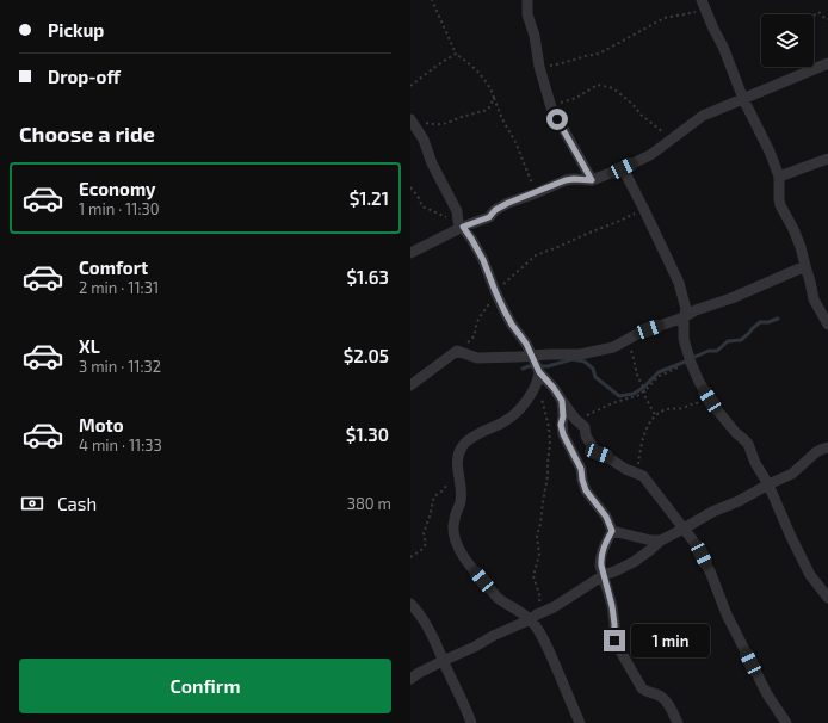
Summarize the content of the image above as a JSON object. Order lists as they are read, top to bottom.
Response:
{
  "page": {
    "banner": ["Pickup", "Drop-off"],
    "heading": "Choose a ride",
    "list": [
      {
        "name": "Economy",
        "note": "1 min · 11:30",
        "value": "$1.21"
      },
      {
        "name": "Comfort",
        "note": "2 min · 11:31",
        "value": "$1.63"
      },
      {
        "name": "XL",
        "note": "3 min · 11:32",
        "value": "$2.05"
      },
      {
        "name": "Moto",
        "note": "4 min · 11:33",
        "value": "$1.30"
      }
    ],
    "pay": ["Cash", "380 m"],
    "bubble": "1 min",
    "buttons": "Confirm"
  }
}
